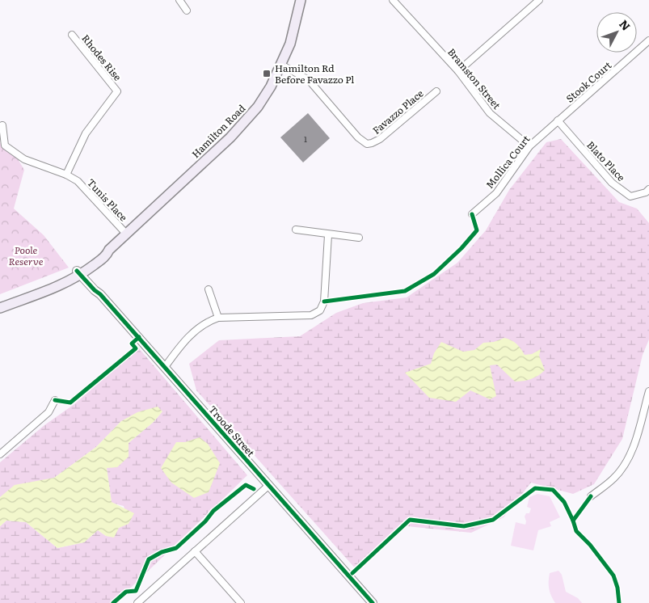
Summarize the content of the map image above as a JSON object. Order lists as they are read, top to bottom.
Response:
{
  "streets": {
    "main road": ["Hamilton Road"],
    "street": [
      "Rhodes Rise",
      "Bramston Street",
      "Stook Court",
      "Favazzo Place",
      "Blato Place",
      "Mollica Court",
      "Tunis Place",
      "Troode Street"
    ]
  },
  "crossings": [
    ["Rhodes Rise", "Tunis Place"],
    ["Bramston Street", "Mollica Court"],
    ["Stook Court", "Blato Place"],
    ["Stook Court", "Mollica Court"],
    ["Favazzo Place", "Hamilton Road"],
    ["Hamilton Road", "Tunis Place"],
    ["Hamilton Road", "Troode Street"],
    ["Blato Place", "Mollica Court"]
  ],
  "parks": ["Poole Reserve"],
  "places": {
    "transit": ["Hamilton Rd Before Favazzo Pl"]
  },
  "house_numbers": ["1"],
  "north": "top right"
}
